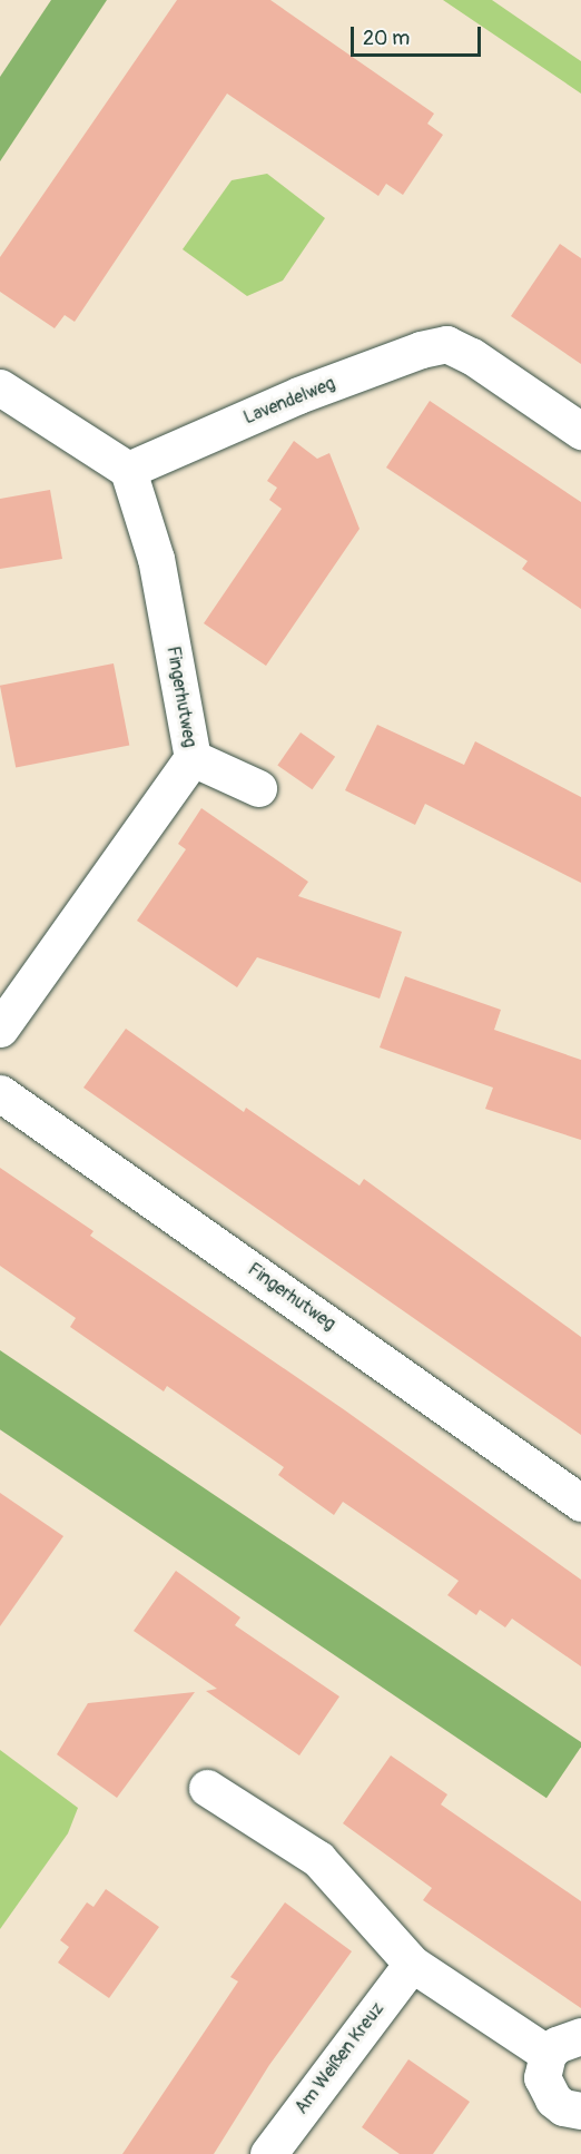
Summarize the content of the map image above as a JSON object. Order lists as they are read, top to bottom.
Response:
{
  "streets": {
    "street": ["Lavendelweg", "Fingerhutweg", "Am Weißen Kreuz"]
  },
  "crossings": [
    ["Lavendelweg", "Fingerhutweg"]
  ],
  "scale_bar": "20 m"
}
